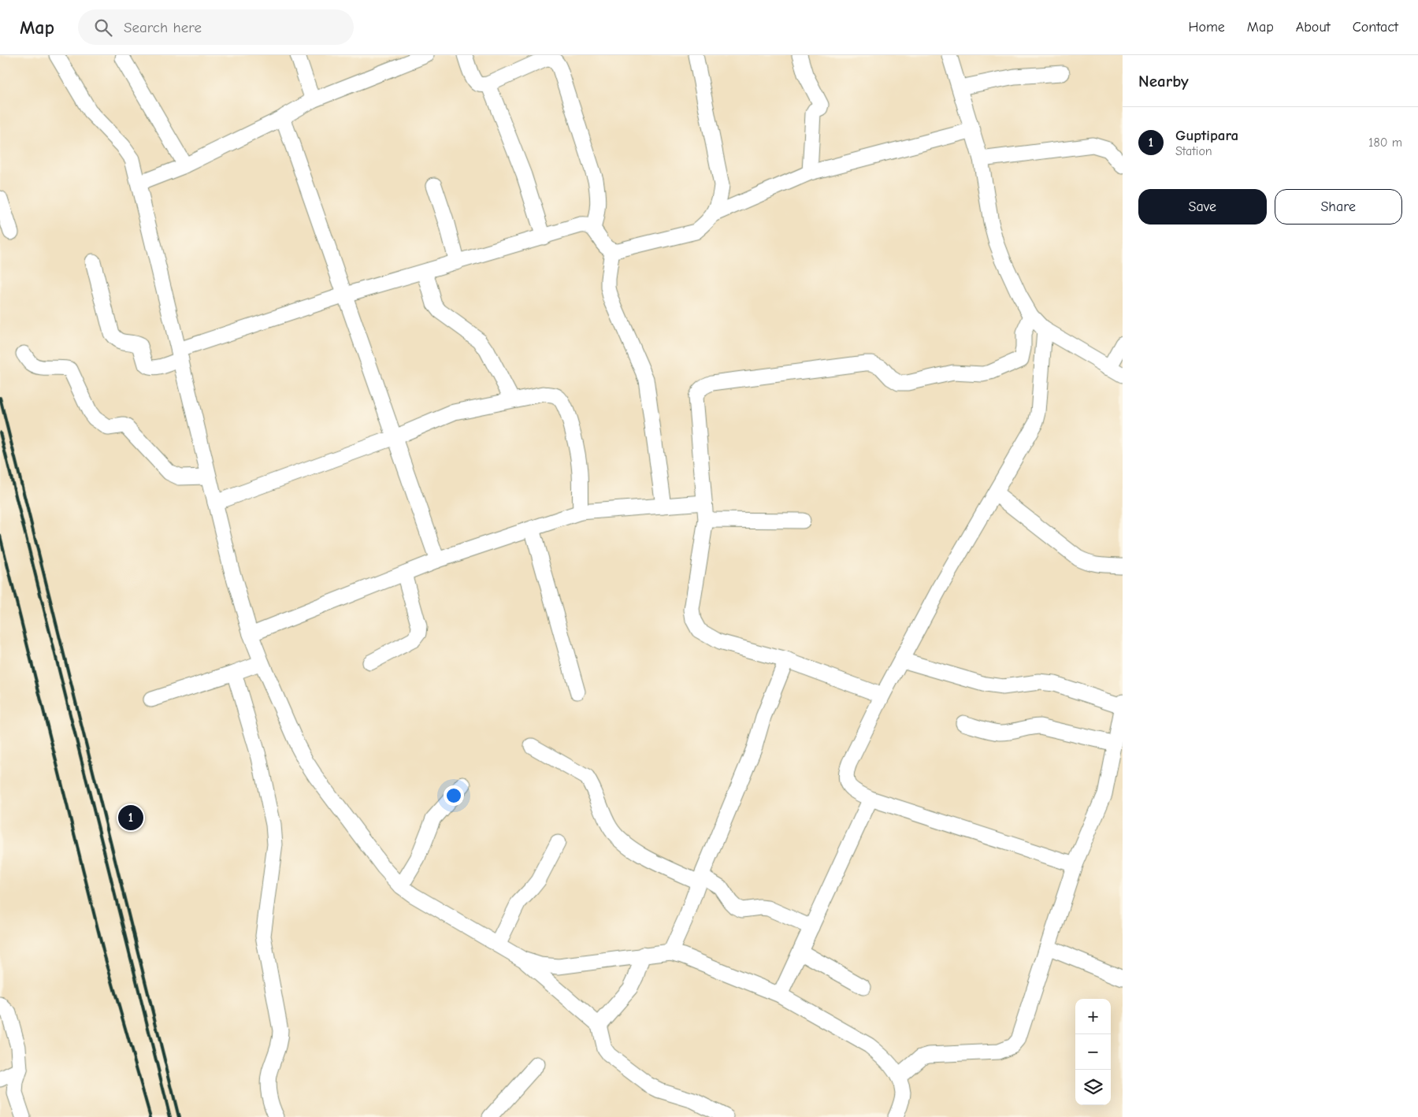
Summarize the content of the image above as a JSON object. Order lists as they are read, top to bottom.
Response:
{
  "page": {
    "header": "Map",
    "search": "Search here",
    "nav": [
      "Home",
      "Map",
      "About",
      "Contact"
    ],
    "heading": "Nearby",
    "list": [
      {
        "mark": "1",
        "name": "Guptipara",
        "note": "Station",
        "value": "180 m"
      }
    ],
    "buttons": ["Save", "Share"],
    "pins": "1",
    "map_buttons": ["+", "−"]
  }
}
